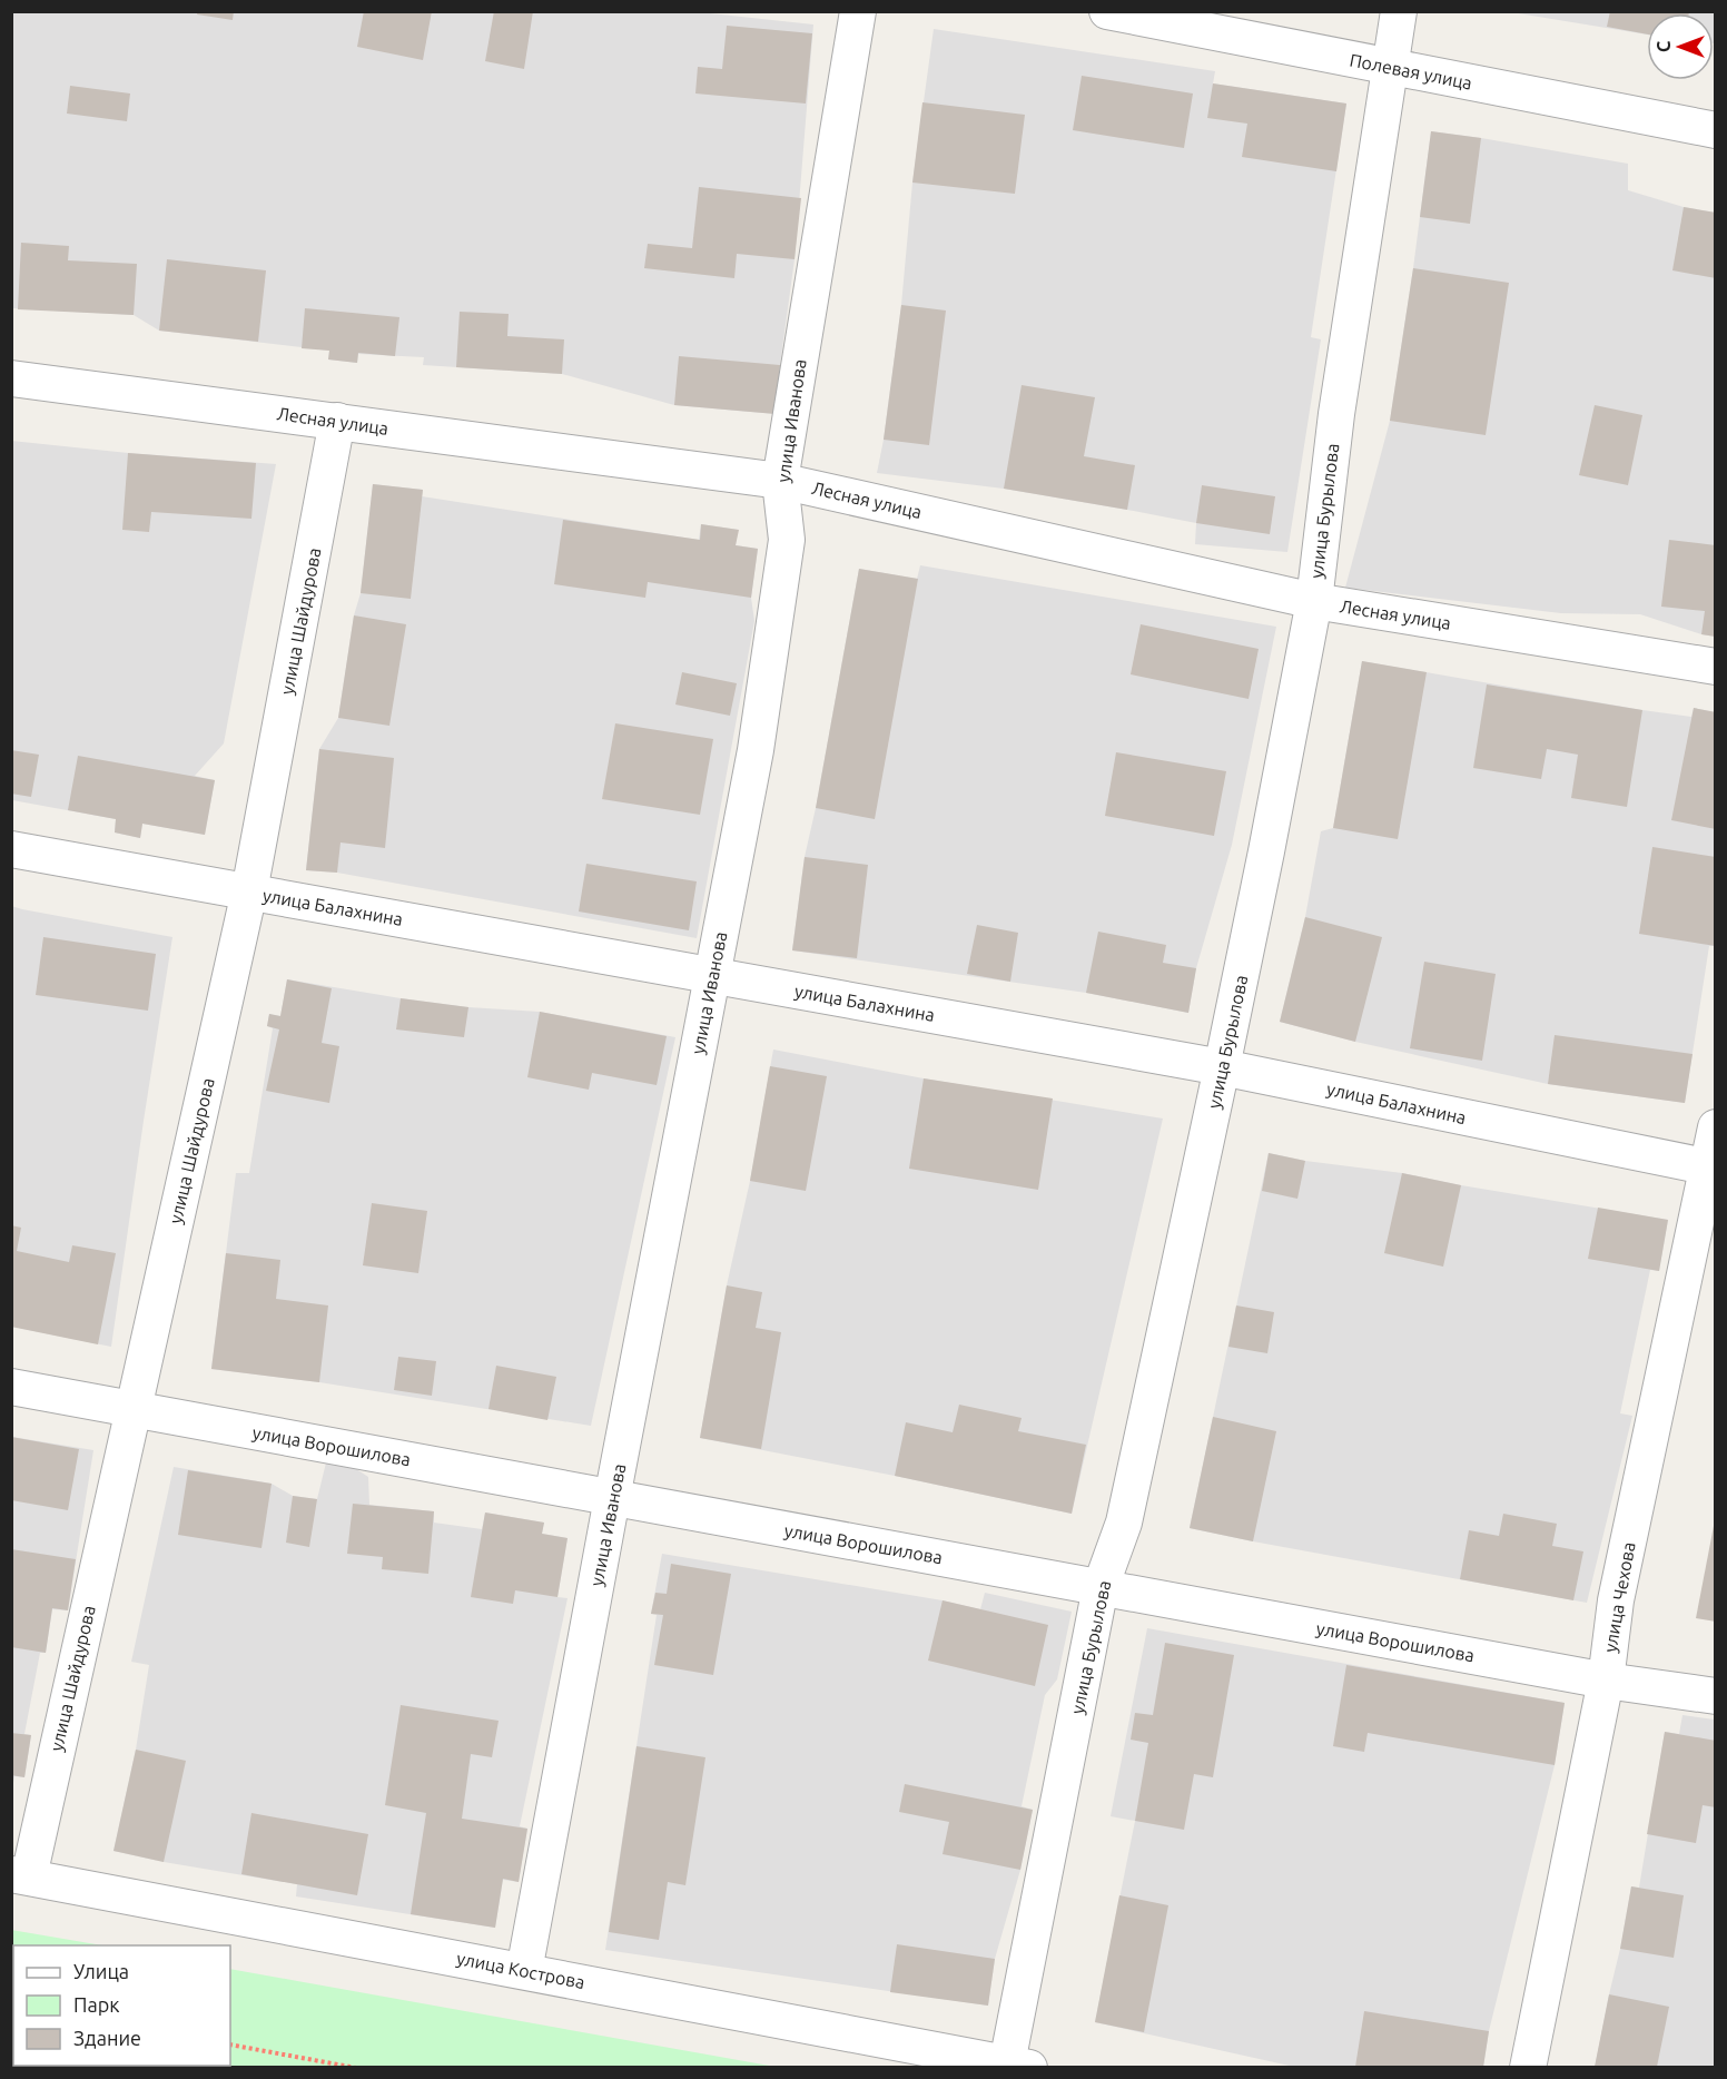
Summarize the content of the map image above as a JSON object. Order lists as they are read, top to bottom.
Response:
{
  "streets": {
    "street": [
      "Полевая улица",
      "Лесная улица",
      "улица Иванова",
      "улица Бурылова",
      "улица Шайдурова",
      "улица Балахнина",
      "улица Ворошилова",
      "улица Чехова",
      "улица Кострова"
    ]
  },
  "crossings": [
    ["Полевая улица", "улица Бурылова"],
    ["Лесная улица", "улица Иванова"],
    ["Лесная улица", "улица Бурылова"],
    ["Лесная улица", "улица Шайдурова"],
    ["улица Иванова", "улица Балахнина"],
    ["улица Иванова", "улица Ворошилова"],
    ["улица Иванова", "улица Кострова"],
    ["улица Бурылова", "улица Балахнина"],
    ["улица Бурылова", "улица Ворошилова"],
    ["улица Бурылова", "улица Кострова"],
    ["улица Шайдурова", "улица Балахнина"],
    ["улица Шайдурова", "улица Ворошилова"],
    ["улица Шайдурова", "улица Кострова"],
    ["улица Балахнина", "улица Чехова"],
    ["улица Ворошилова", "улица Чехова"]
  ],
  "legend": ["Улица", "Парк", "Здание"],
  "north": "left"
}
